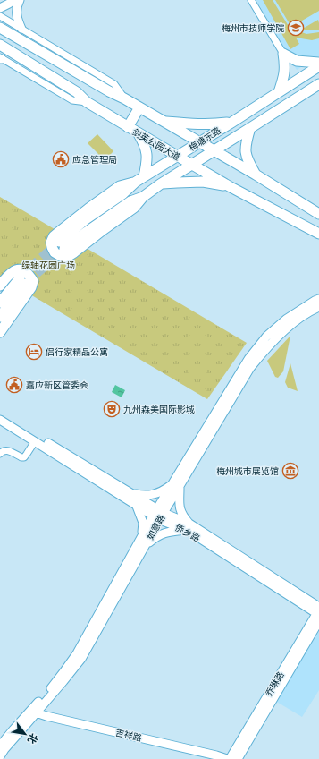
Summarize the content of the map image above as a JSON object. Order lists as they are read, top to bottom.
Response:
{
  "streets": {
    "main road": ["梅塘东路", "剑英公园大道"],
    "street": [
      "如意路",
      "侨乡路",
      "乔琳路",
      "吉祥路"
    ]
  },
  "crossings": [
    ["梅塘东路", "剑英公园大道"],
    ["如意路", "侨乡路"],
    ["如意路", "吉祥路"],
    ["侨乡路", "乔琳路"],
    ["乔琳路", "吉祥路"]
  ],
  "parks": ["绿轴花园广场"],
  "places": {
    "school or university": ["梅州市技师学院"],
    "public building": ["应急管理局", "嘉应新区管委会"],
    "hotel": ["侣行家精品公寓"],
    "theatre": ["九州森美国际影城"],
    "museum": ["梅州城市展览馆"]
  },
  "north": "bottom right"
}
